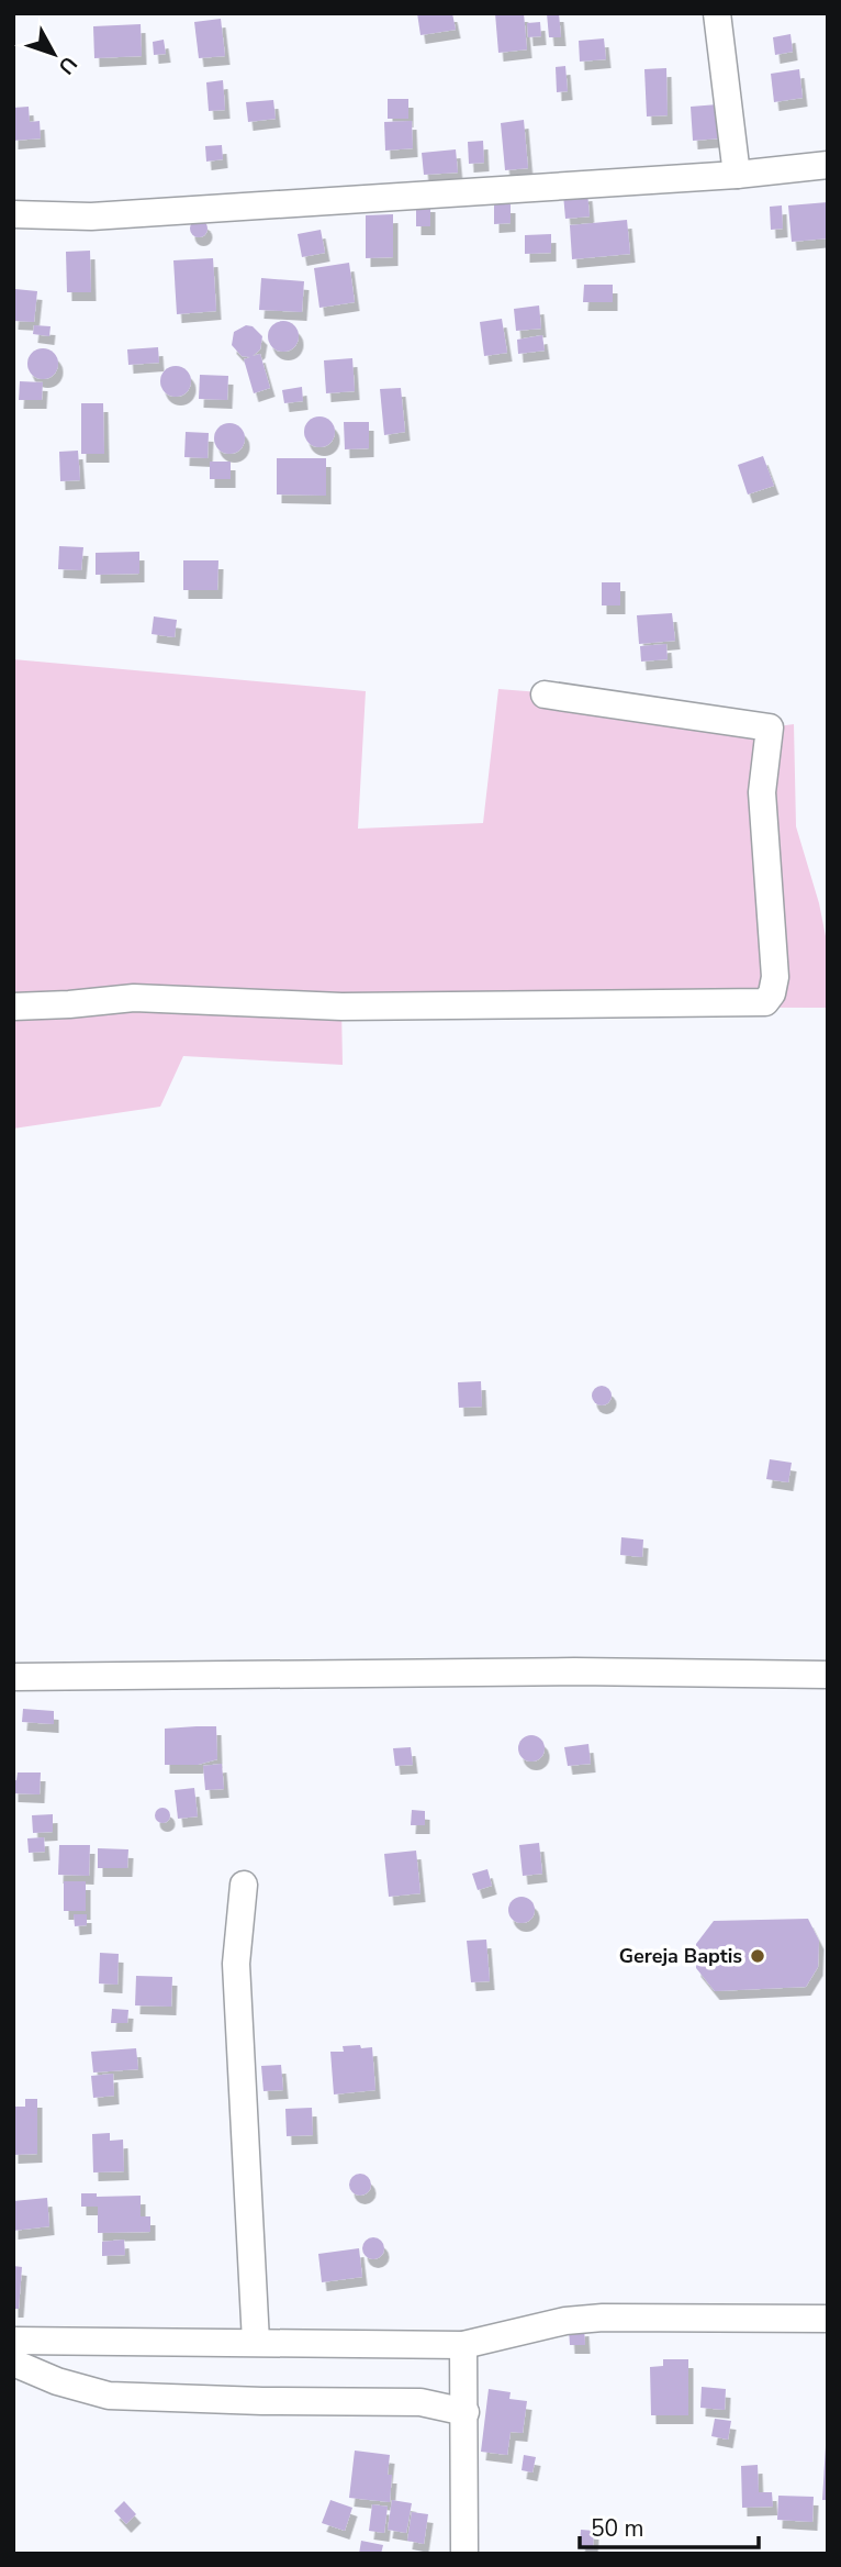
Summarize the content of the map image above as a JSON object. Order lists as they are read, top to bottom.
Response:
{
  "places": ["Gereja Baptis"],
  "scale_bar": "50 m",
  "north": "bottom right"
}
